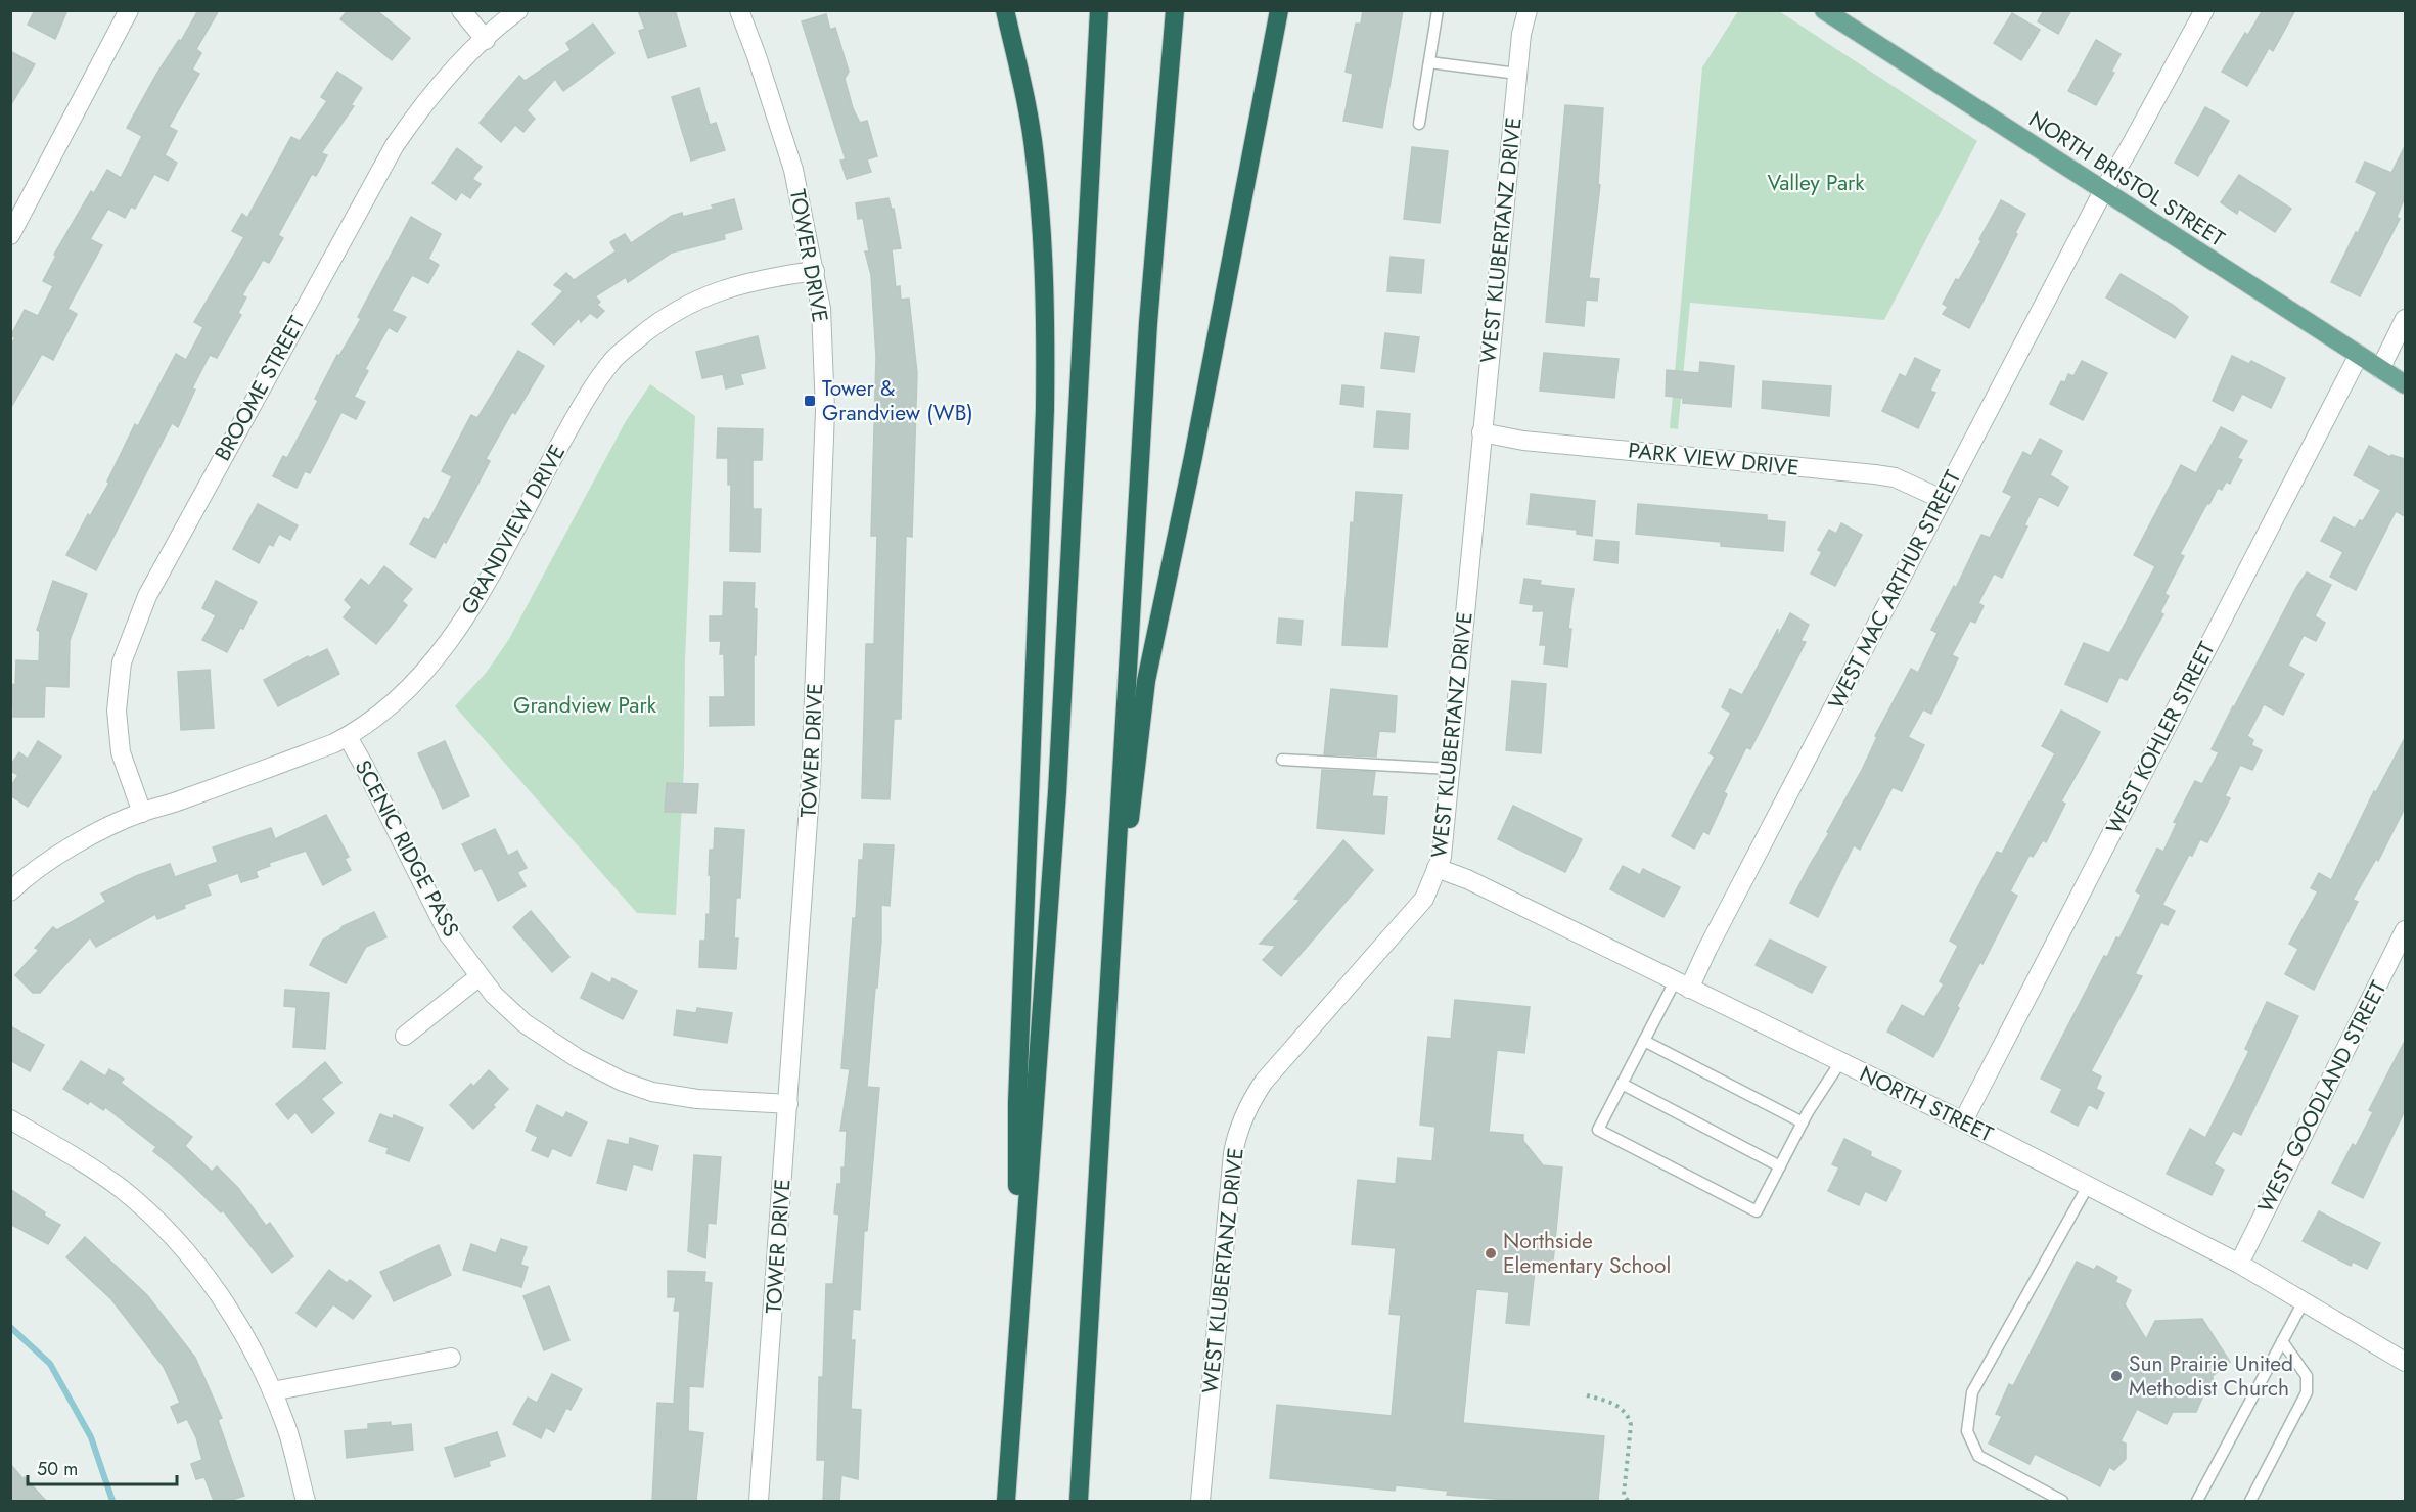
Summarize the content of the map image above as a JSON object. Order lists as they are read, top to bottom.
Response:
{
  "streets": {
    "main road": ["NORTH BRISTOL STREET"],
    "street": [
      "WEST KLUBERTANZ DRIVE",
      "TOWER DRIVE",
      "BROOME STREET",
      "PARK VIEW DRIVE",
      "GRANDVIEW DRIVE",
      "WEST MAC ARTHUR STREET",
      "WEST KOHLER STREET",
      "SCENIC RIDGE PASS",
      "WEST GOODLAND STREET",
      "NORTH STREET"
    ]
  },
  "crossings": [
    ["NORTH BRISTOL STREET", "WEST MAC ARTHUR STREET"],
    ["NORTH BRISTOL STREET", "WEST KOHLER STREET"],
    ["WEST KLUBERTANZ DRIVE", "PARK VIEW DRIVE"],
    ["WEST KLUBERTANZ DRIVE", "NORTH STREET"],
    ["TOWER DRIVE", "GRANDVIEW DRIVE"],
    ["TOWER DRIVE", "SCENIC RIDGE PASS"],
    ["BROOME STREET", "GRANDVIEW DRIVE"],
    ["PARK VIEW DRIVE", "WEST MAC ARTHUR STREET"],
    ["GRANDVIEW DRIVE", "SCENIC RIDGE PASS"],
    ["WEST MAC ARTHUR STREET", "NORTH STREET"],
    ["WEST KOHLER STREET", "NORTH STREET"],
    ["WEST GOODLAND STREET", "NORTH STREET"]
  ],
  "parks": ["Valley Park", "Grandview Park"],
  "places": {
    "transit": ["Tower & Grandview (WB)"],
    "other": ["Northside Elementary School", "Sun Prairie United Methodist Church"]
  },
  "scale_bar": "50 m"
}
